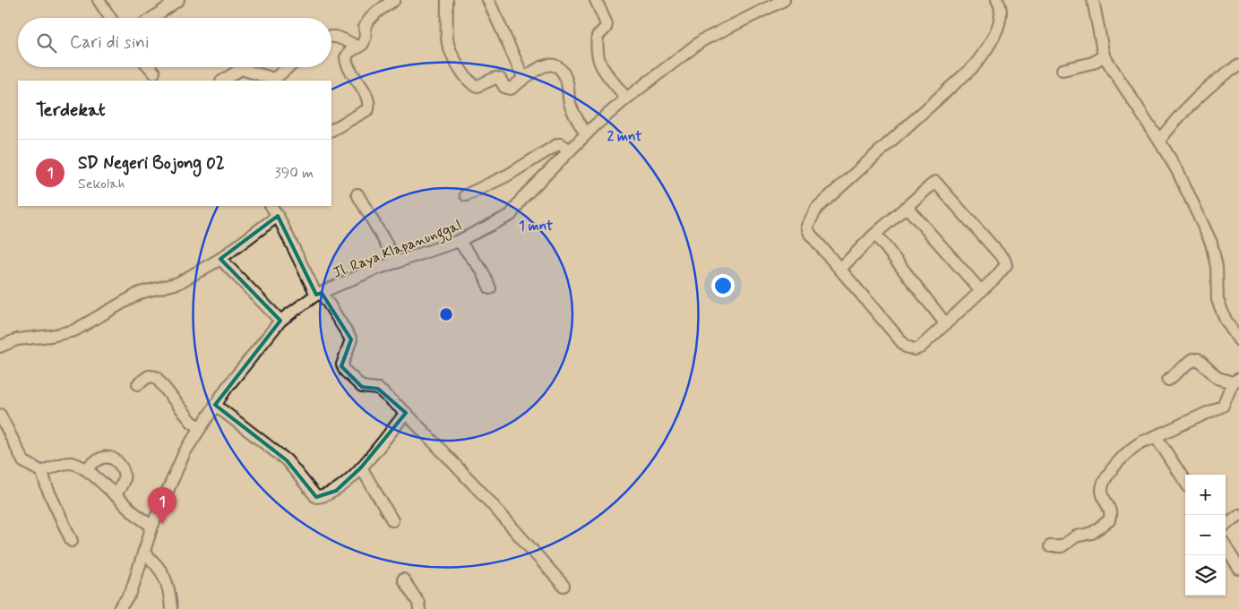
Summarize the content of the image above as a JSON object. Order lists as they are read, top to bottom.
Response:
{
  "streets": {
    "street": ["Jl. Raya Klapanunggal"]
  },
  "page": {
    "search": "Cari di sini",
    "heading": "Terdekat",
    "list": [
      {
        "mark": "1",
        "name": "SD Negeri Bojong 02",
        "note": "Sekolah",
        "value": "390 m"
      }
    ],
    "map_buttons": ["+", "−"],
    "pins": "1"
  },
  "rings": ["2 mnt", "1 mnt"]
}
